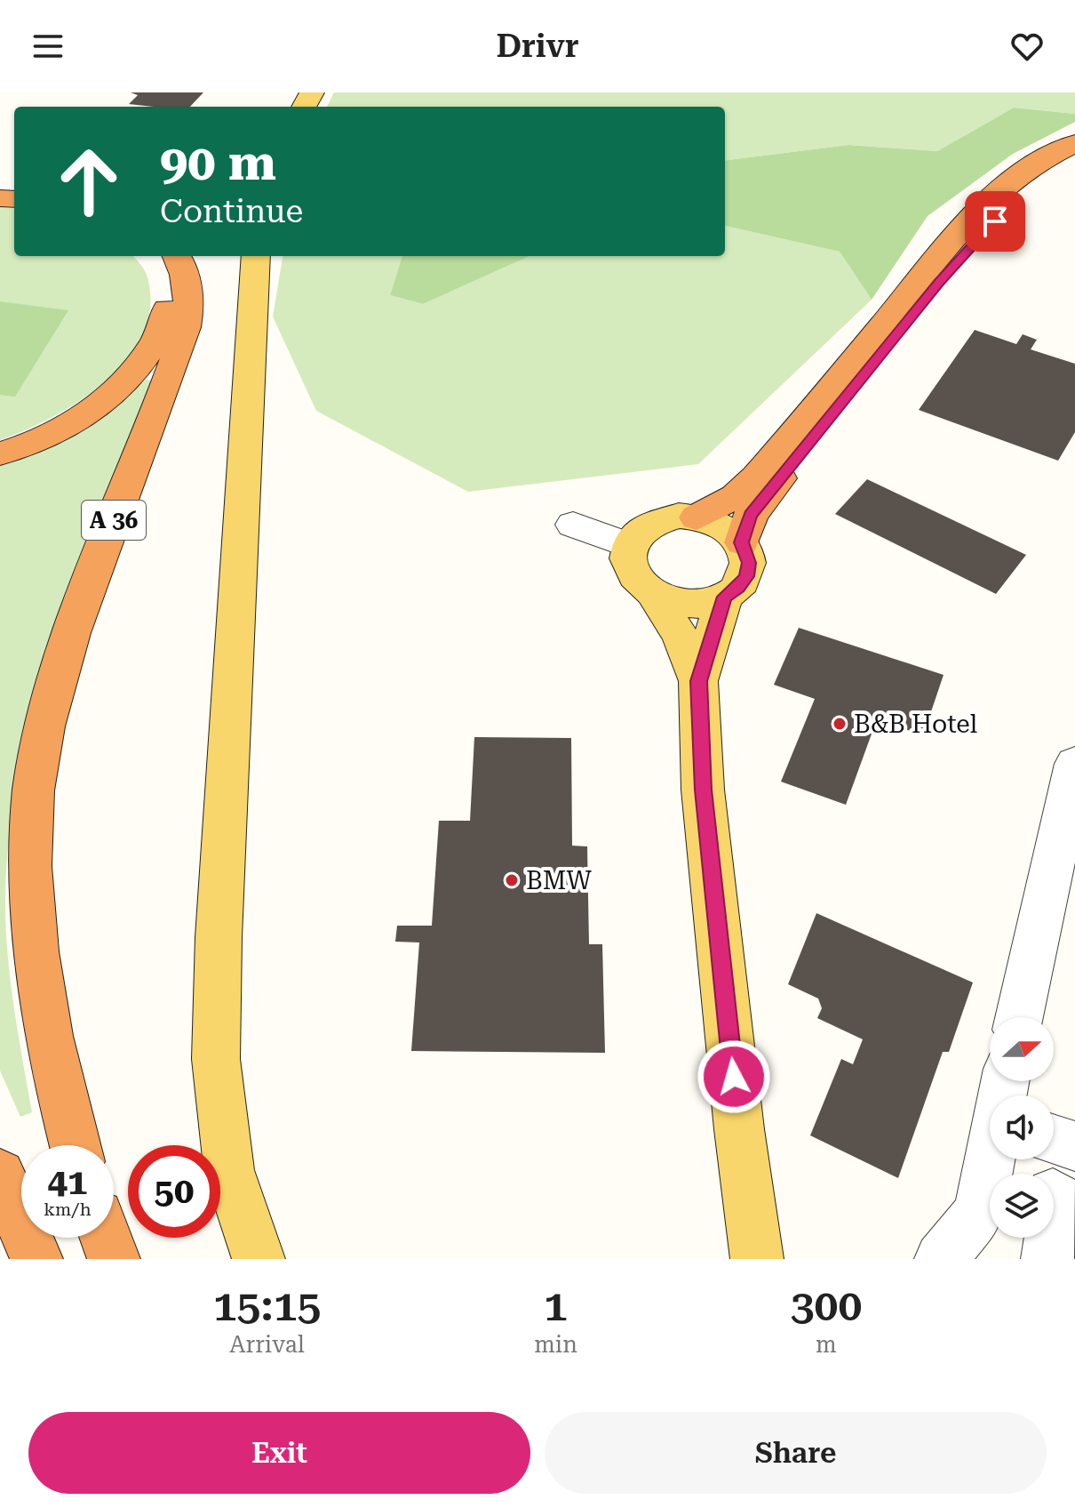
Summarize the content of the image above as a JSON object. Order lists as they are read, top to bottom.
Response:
{
  "streets": {
    "highway": ["A 36"]
  },
  "places": ["B&B Hotel", "BMW"],
  "north": "right",
  "page": {
    "header": "Drivr",
    "turn": ["90 m", "Continue"],
    "speed": "41 km/h",
    "limit": "50",
    "eta": [
      "15:15",
      "Arrival",
      "1",
      "min",
      "300",
      "m"
    ],
    "buttons": ["Exit", "Share"]
  }
}
